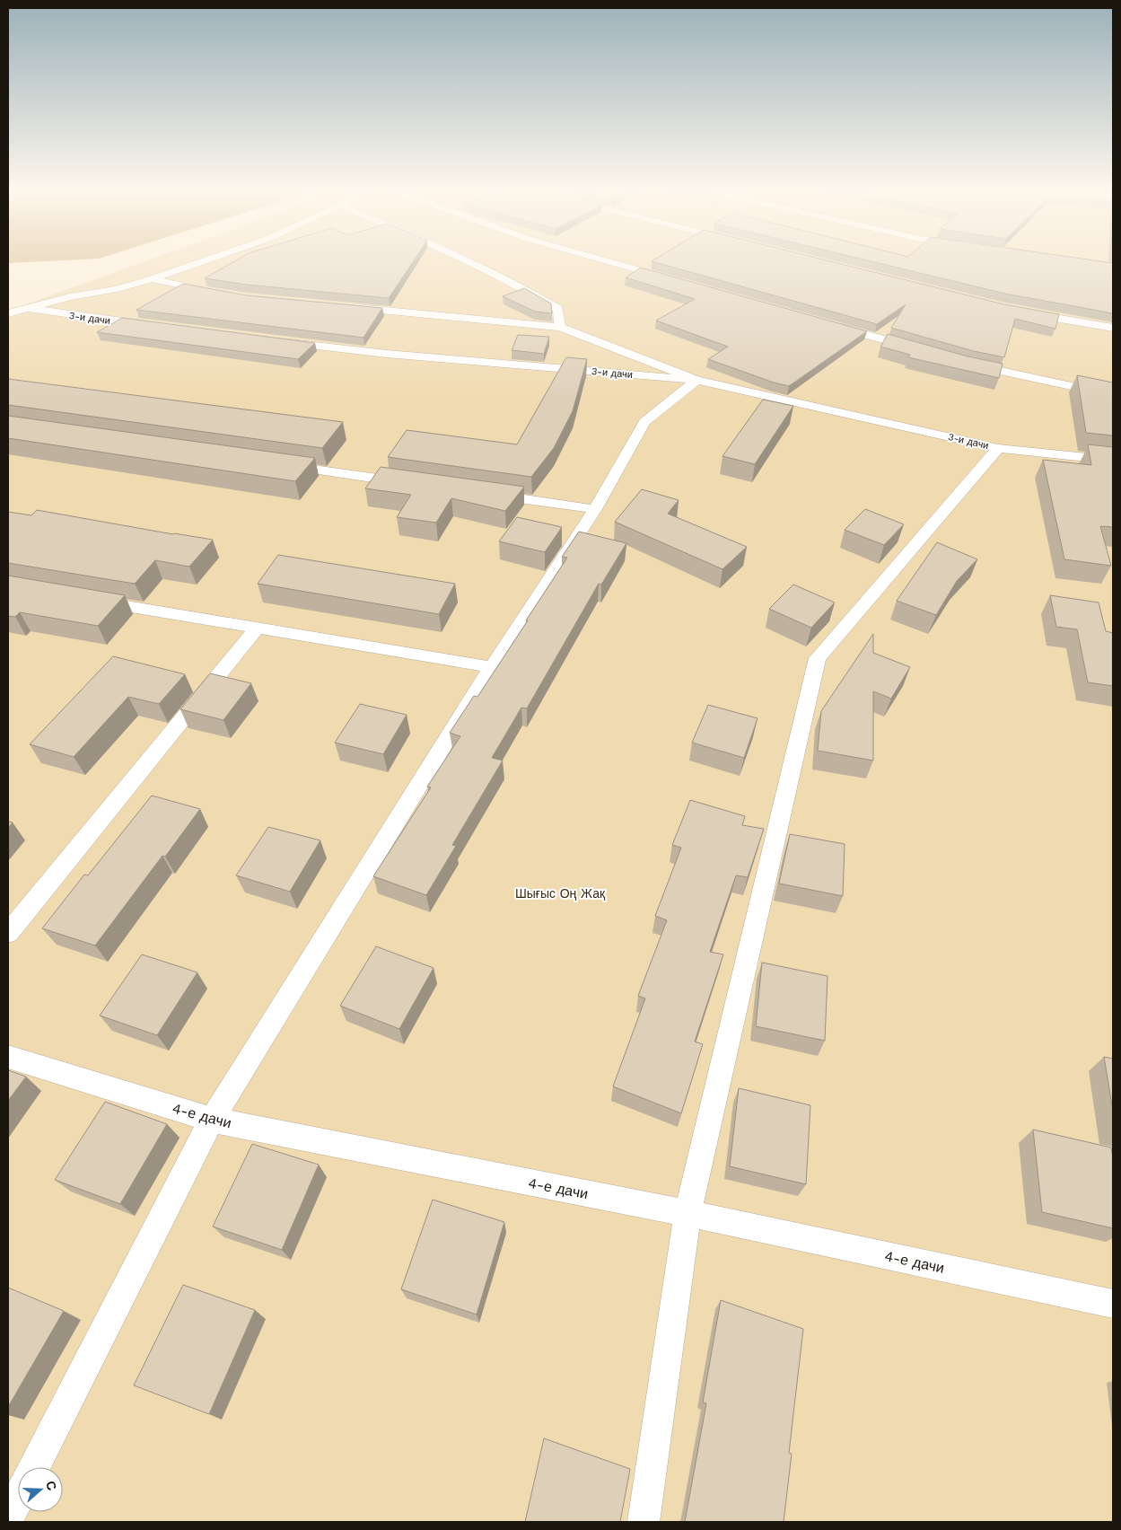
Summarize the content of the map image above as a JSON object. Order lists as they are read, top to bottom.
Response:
{
  "streets": {
    "lane": ["3-и дачи", "4-е дачи"]
  },
  "parks": ["Шығыс Оң Жақ"],
  "north": "right"
}
